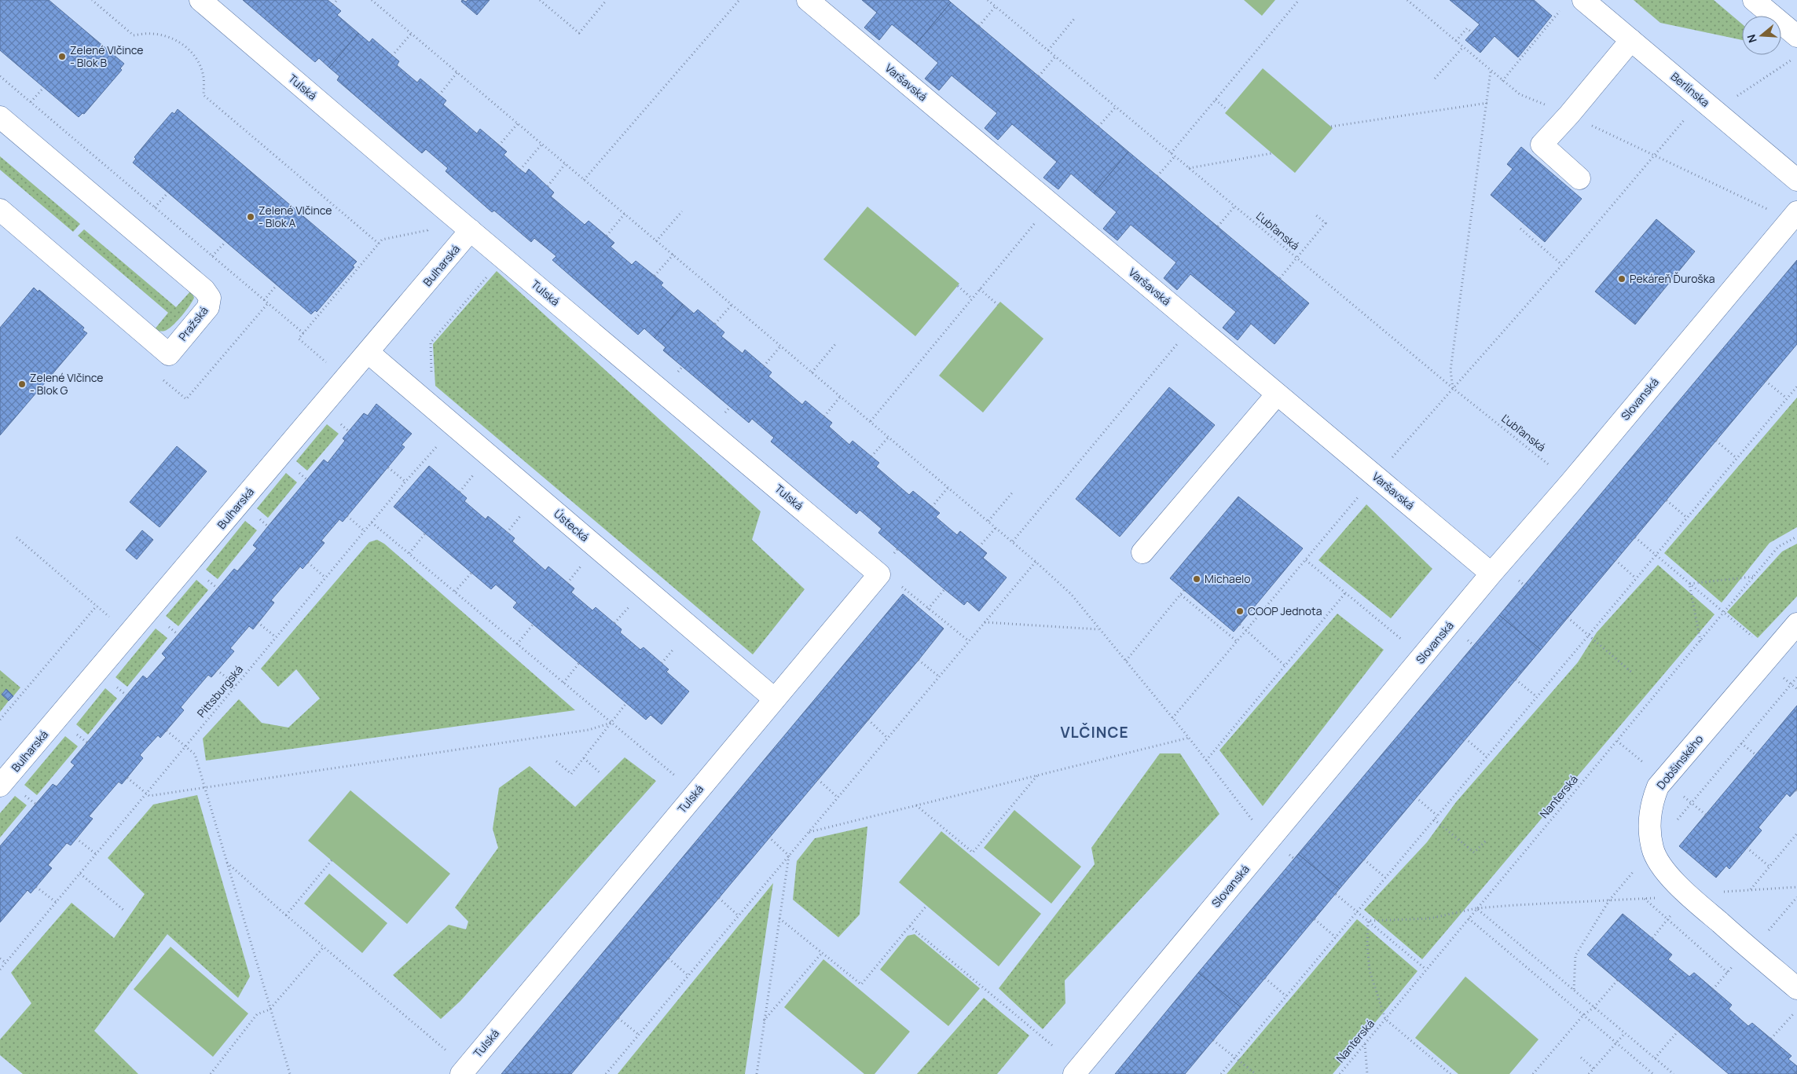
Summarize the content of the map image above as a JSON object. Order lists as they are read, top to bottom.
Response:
{
  "streets": {
    "street": [
      "Varšavská",
      "Tulská",
      "Berlínska",
      "Bulharská",
      "Pražská",
      "Slovanská",
      "Ústecká",
      "Dobšinského"
    ],
    "path": ["Ľubľanská", "Pittsburgská", "Nanterská"]
  },
  "crossings": [
    ["Varšavská", "Slovanská"],
    ["Tulská", "Bulharská"],
    ["Tulská", "Ústecká"],
    ["Bulharská", "Ústecká"],
    ["Ústecká", "Pittsburgská"]
  ],
  "districts": ["VLČINCE"],
  "places": [
    "Zelené Vlčince - Blok B",
    "Zelené Vlčince - Blok A",
    "Pekáreň Ďuroška",
    "Zelené Vlčince - Blok G",
    "Michaelo",
    "COOP Jednota"
  ],
  "north": "left"
}
